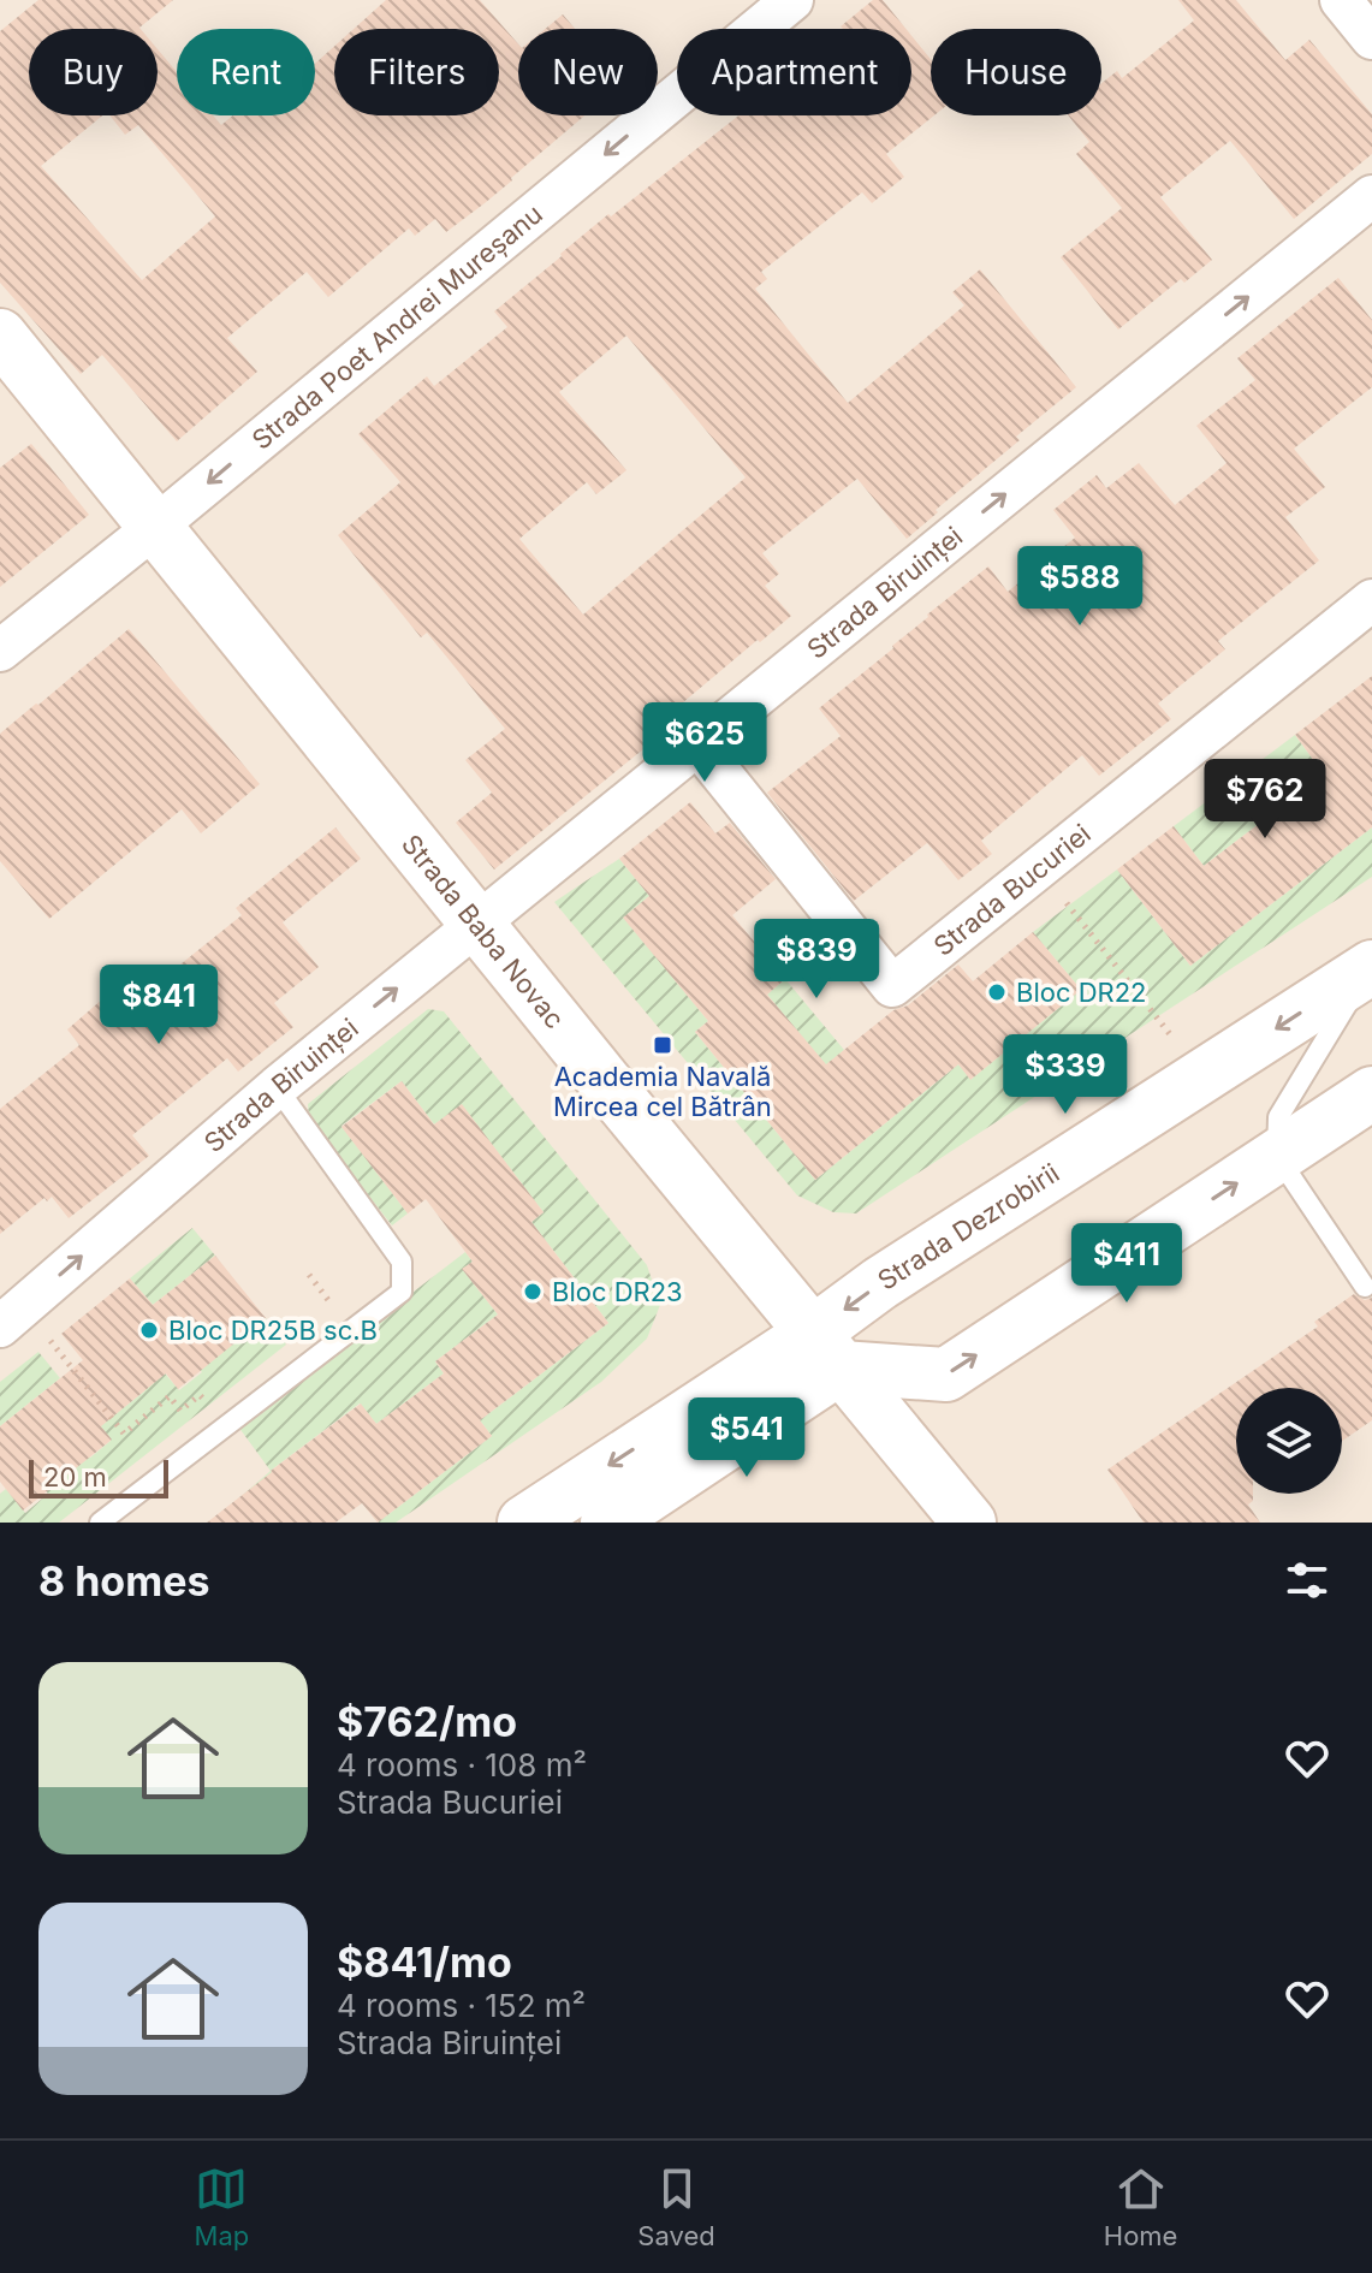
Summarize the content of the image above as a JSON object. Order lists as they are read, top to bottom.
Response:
{
  "streets": {
    "main road": ["Strada Baba Novac", "Strada Dezrobirii"],
    "street": ["Strada Poet Andrei Mureșanu", "Strada Biruinței", "Strada Bucuriei"]
  },
  "crossings": [
    ["Strada Poet Andrei Mureșanu", "Strada Baba Novac"],
    ["Strada Biruinței", "Strada Bucuriei"],
    ["Strada Biruinței", "Strada Baba Novac"],
    ["Strada Baba Novac", "Strada Dezrobirii"]
  ],
  "one_way": ["Strada Poet Andrei Mureșanu", "Strada Biruinței"],
  "places": {
    "other": ["Bloc DR22", "Bloc DR23", "Bloc DR25B sc.B"],
    "transit": ["Academia Navală Mircea cel Bătrân"]
  },
  "scale_bar": "20 m",
  "page": {
    "chip": [
      "Buy",
      "Rent",
      "Filters",
      "New",
      "Apartment",
      "House"
    ],
    "price": [
      "$588",
      "$625",
      "$762",
      "$839",
      "$841",
      "$339",
      "$411",
      "$541"
    ],
    "scale": "20 m",
    "heading": "8 homes",
    "list": [
      {
        "name": "$762/mo",
        "note": "4 rooms · 108 m² · Strada Bucuriei"
      },
      {
        "name": "$841/mo",
        "note": "4 rooms · 152 m² · Strada Biruinței"
      }
    ],
    "tabs": ["Map", "Saved", "Home"]
  }
}
